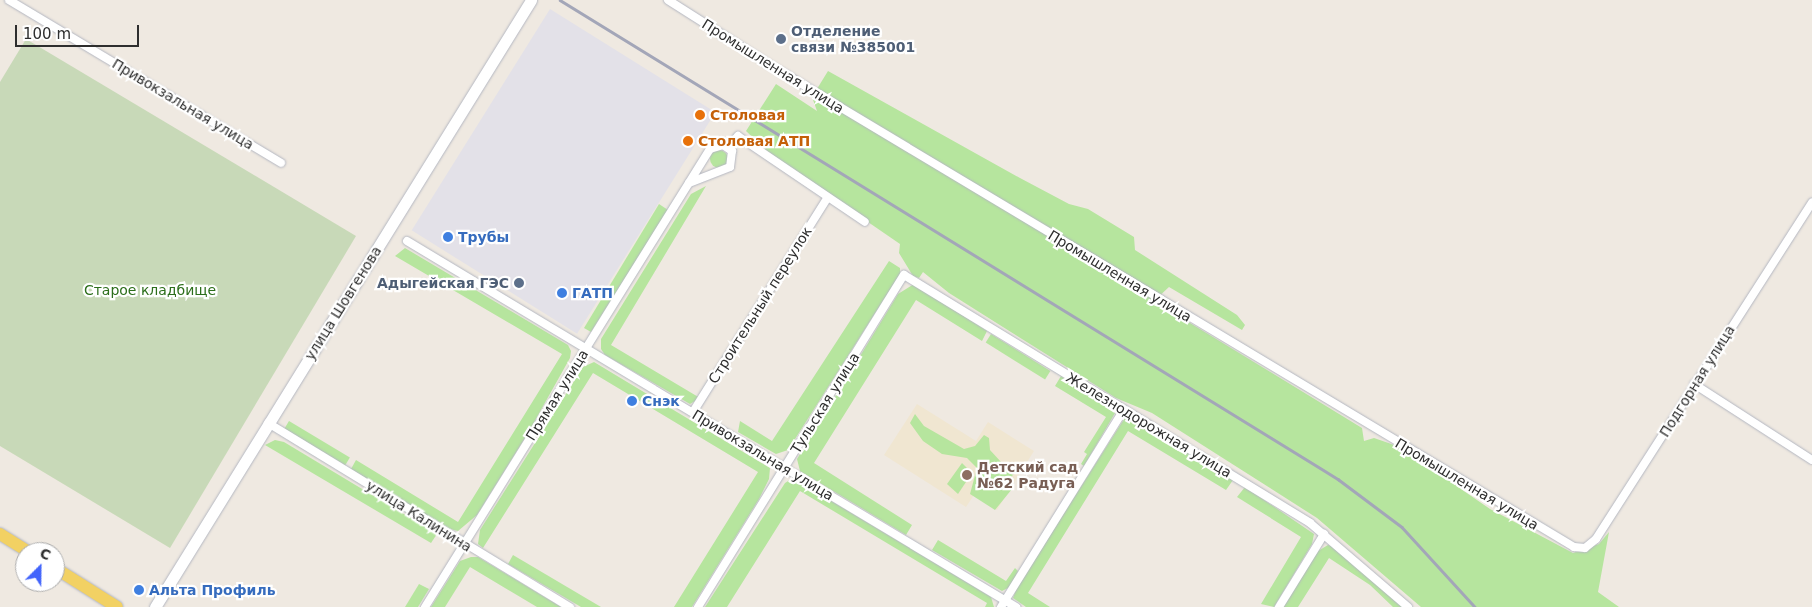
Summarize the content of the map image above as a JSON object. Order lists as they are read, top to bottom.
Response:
{
  "streets": {
    "street": [
      "Промышленная улица",
      "Привокзальная улица",
      "улица Шовгенова",
      "Строительный переулок",
      "Подгорная улица",
      "Прямая улица",
      "Тульская улица",
      "Железнодорожная улица",
      "улица Калинина"
    ]
  },
  "crossings": [
    ["Промышленная улица", "Подгорная улица"],
    ["Привокзальная улица", "Строительный переулок"],
    ["Привокзальная улица", "Прямая улица"],
    ["Привокзальная улица", "Тульская улица"],
    ["улица Шовгенова", "улица Калинина"],
    ["Прямая улица", "улица Калинина"],
    ["Тульская улица", "Железнодорожная улица"]
  ],
  "parks": ["Старое кладбище"],
  "places": [
    "Отделение связи №385001",
    "Столовая",
    "Столовая АТП",
    "Трубы",
    "Адыгейская ГЭС",
    "ГАТП",
    "Снэк",
    "Детский сад №62 Радуга",
    "Альта Профиль"
  ],
  "scale_bar": "100 m",
  "north": "top right"
}
